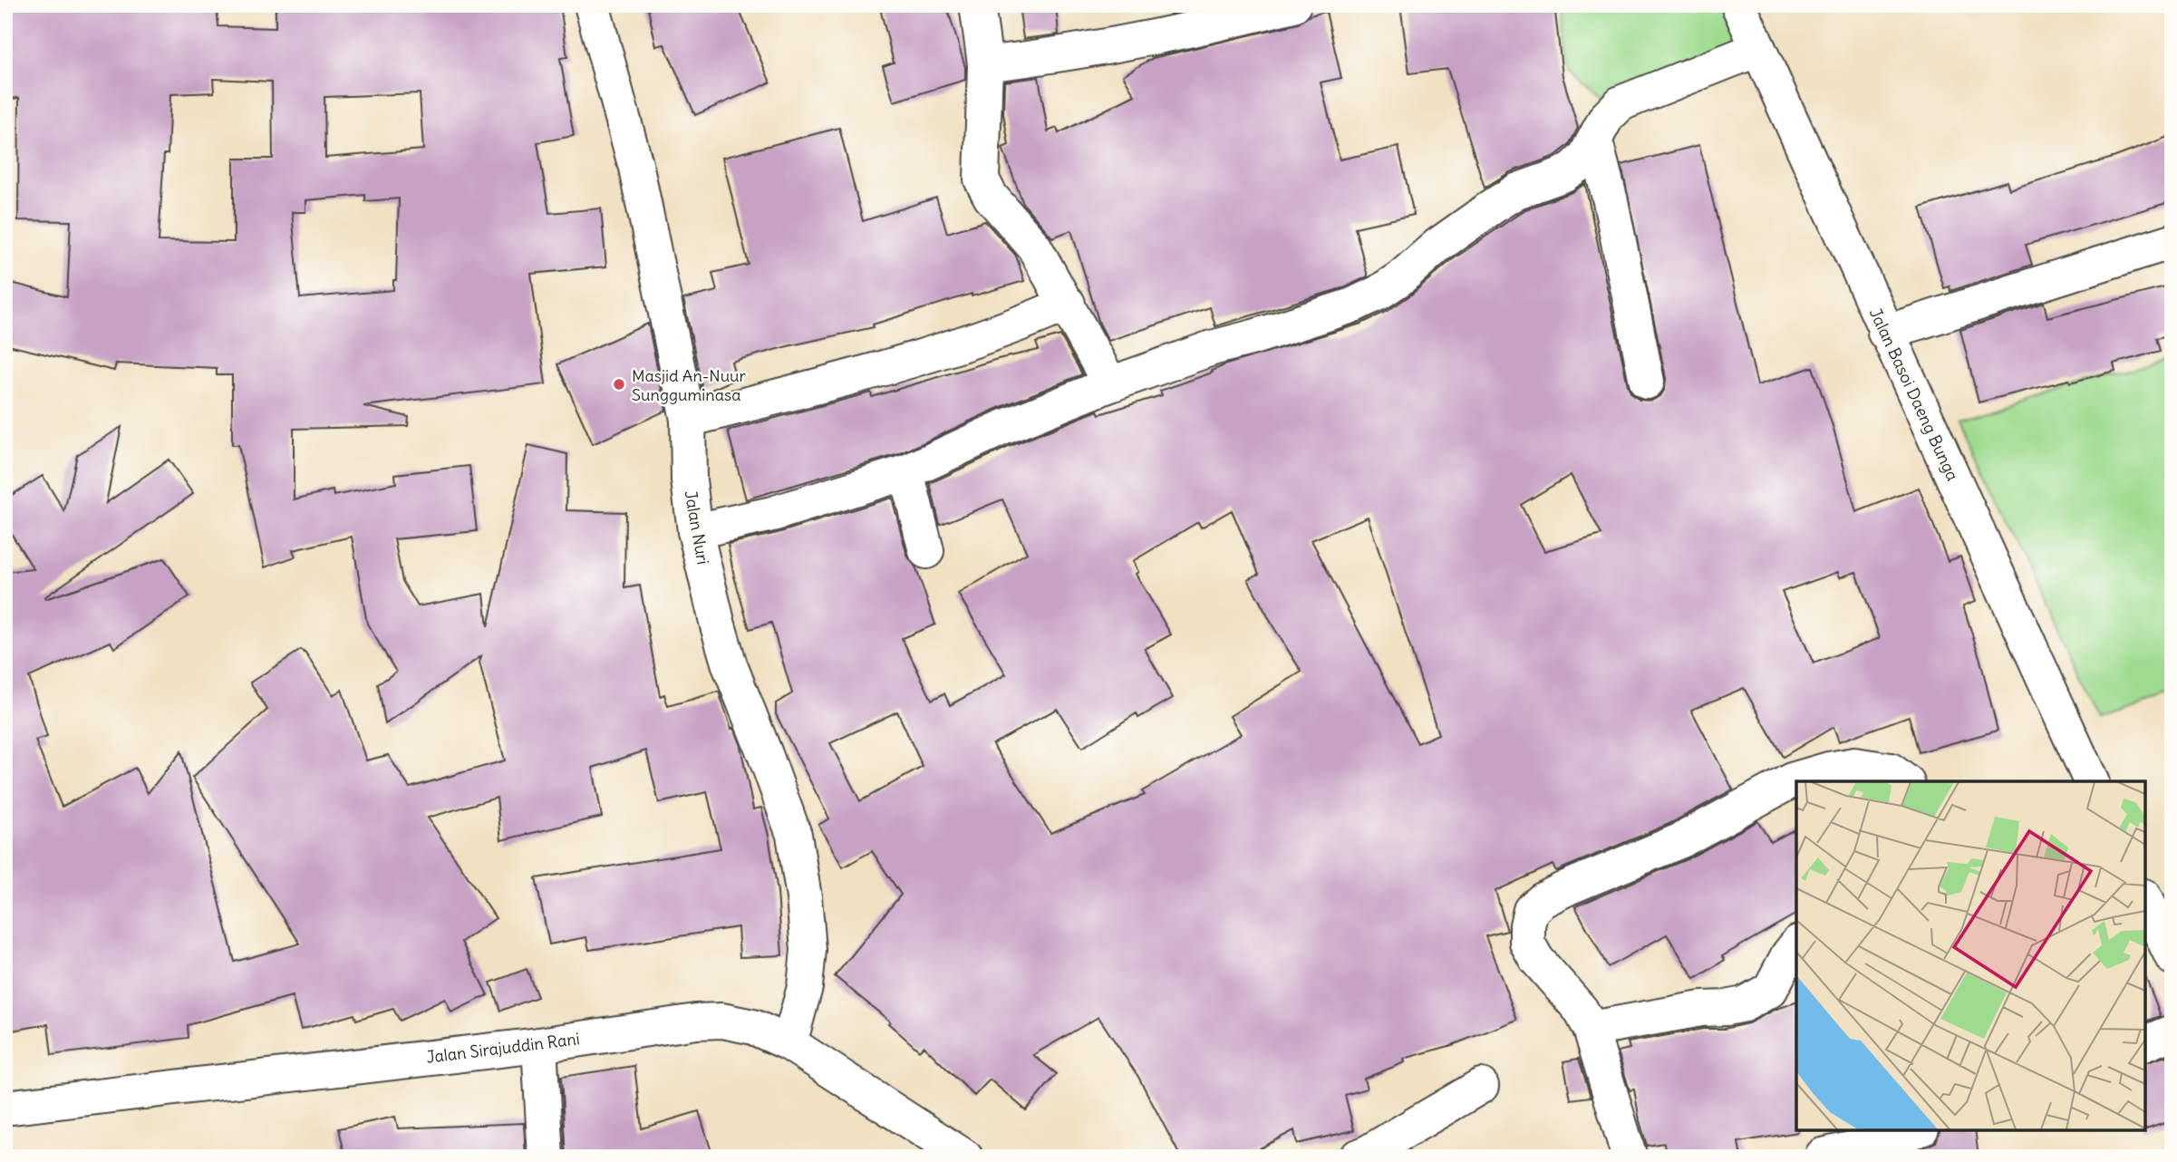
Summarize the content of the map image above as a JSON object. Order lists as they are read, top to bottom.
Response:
{
  "streets": {
    "street": ["Jalan Basoi Daeng Bunga", "Jalan Nuri", "Jalan Sirajuddin Rani"]
  },
  "crossings": [
    ["Jalan Nuri", "Jalan Sirajuddin Rani"]
  ],
  "places": ["Masjid An-Nuur Sungguminasa"]
}
